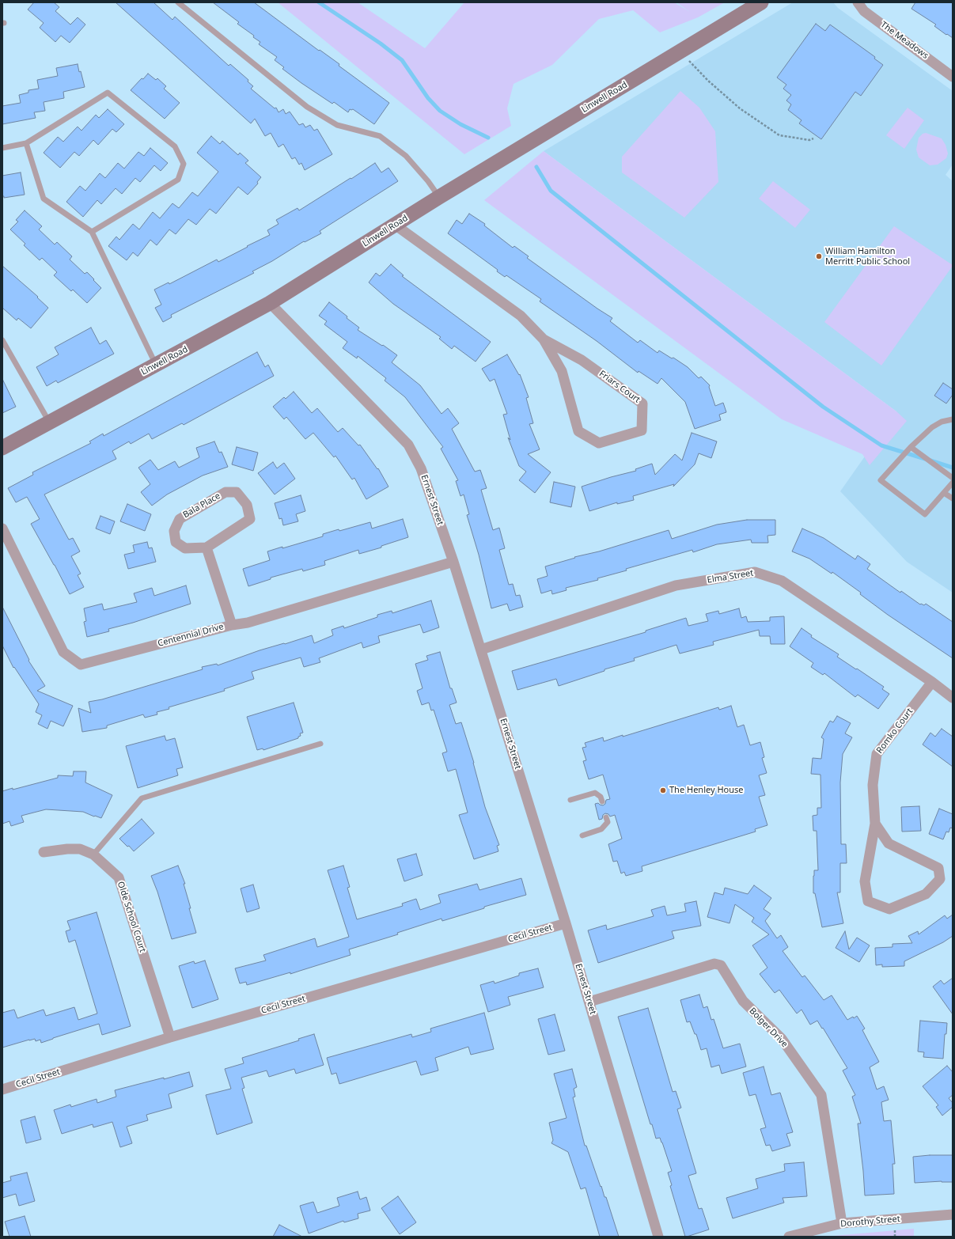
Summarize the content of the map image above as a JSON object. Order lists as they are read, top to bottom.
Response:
{
  "streets": {
    "main road": ["Linwell Road"],
    "street": [
      "The Meadows",
      "Friars Court",
      "Ernest Street",
      "Bala Place",
      "Elma Street",
      "Centennial Drive",
      "Romko Court",
      "Olde School Court",
      "Cecil Street",
      "Bolger Drive",
      "Dorothy Street"
    ]
  },
  "crossings": [
    ["Linwell Road", "Friars Court"],
    ["Linwell Road", "Ernest Street"],
    ["Ernest Street", "Elma Street"],
    ["Ernest Street", "Centennial Drive"],
    ["Ernest Street", "Cecil Street"],
    ["Ernest Street", "Bolger Drive"],
    ["Elma Street", "Romko Court"],
    ["Olde School Court", "Cecil Street"],
    ["Bolger Drive", "Dorothy Street"]
  ],
  "places": ["William Hamilton Merritt Public School", "The Henley House"]
}
